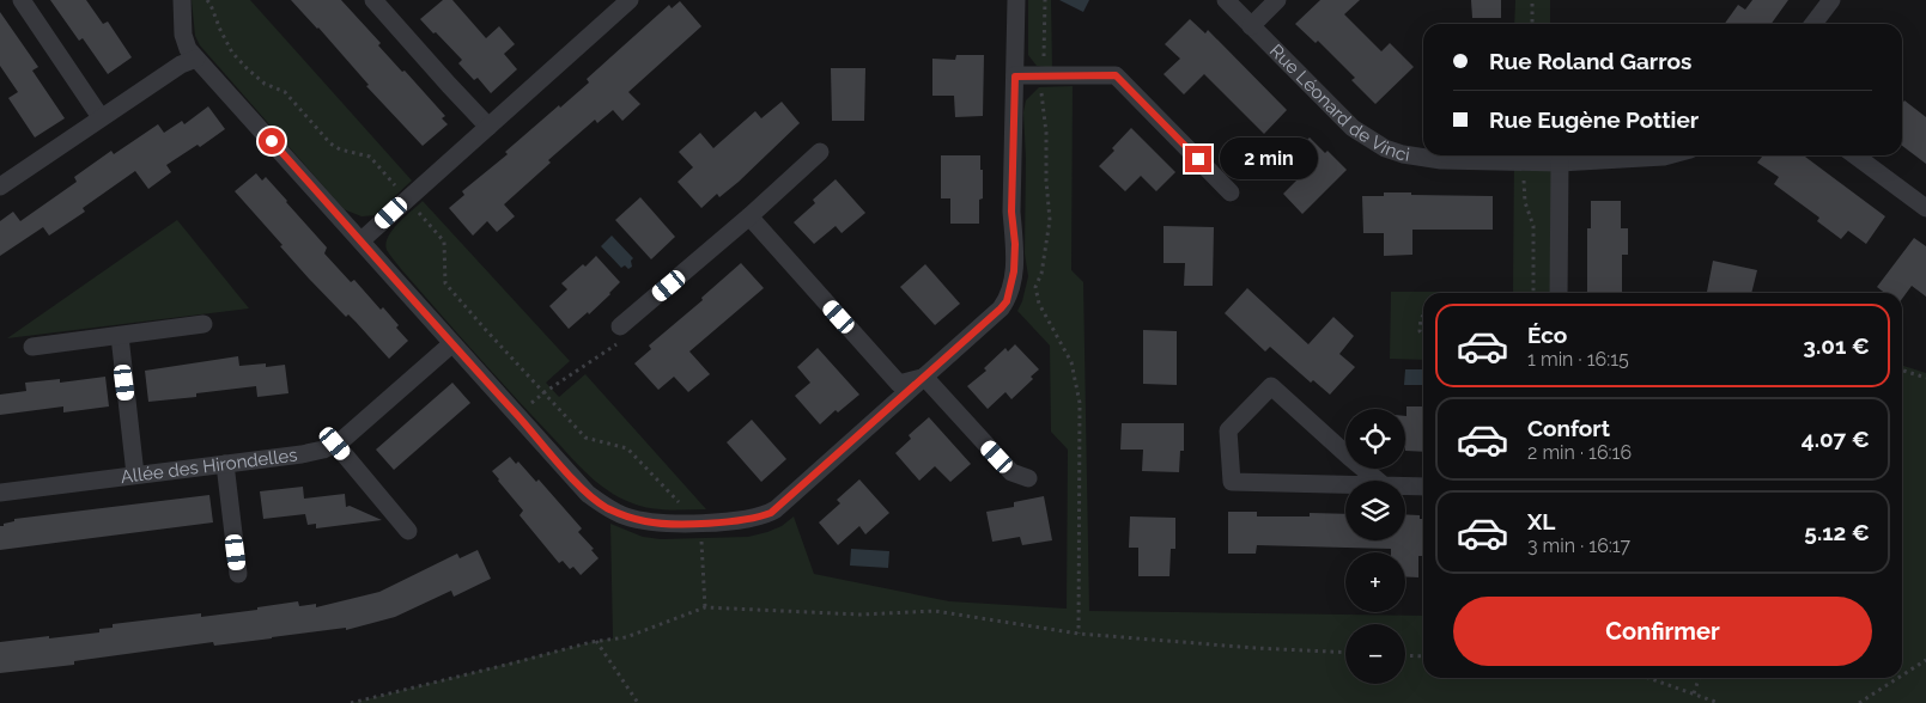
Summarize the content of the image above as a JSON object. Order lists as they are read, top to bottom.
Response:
{
  "streets": {
    "street": ["Rue Léonard de Vinci", "Allée des Hirondelles"]
  },
  "page": {
    "banner": ["Rue Roland Garros", "Rue Eugène Pottier"],
    "bubble": "2 min",
    "list": [
      {
        "name": "Éco",
        "note": "1 min · 16:15",
        "value": "3.01 €"
      },
      {
        "name": "Confort",
        "note": "2 min · 16:16",
        "value": "4.07 €"
      },
      {
        "name": "XL",
        "note": "3 min · 16:17",
        "value": "5.12 €"
      }
    ],
    "map_buttons": ["+", "−"],
    "buttons": "Confirmer"
  }
}
